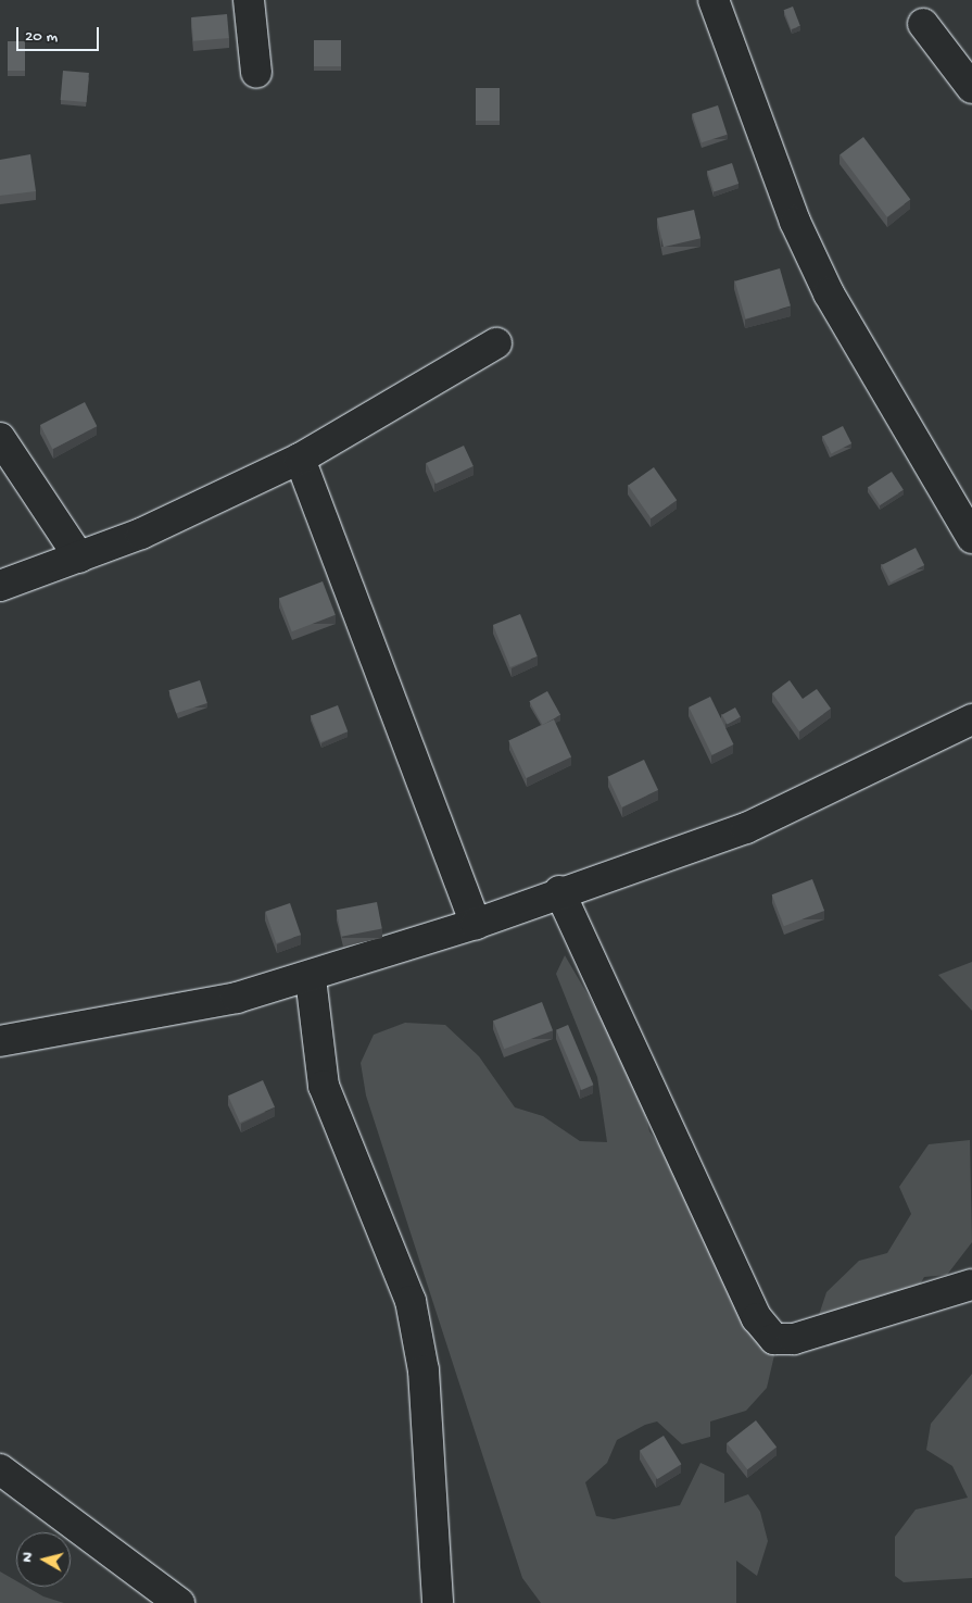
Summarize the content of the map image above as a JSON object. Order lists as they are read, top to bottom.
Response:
{
  "scale_bar": "20 m",
  "north": "left"
}
